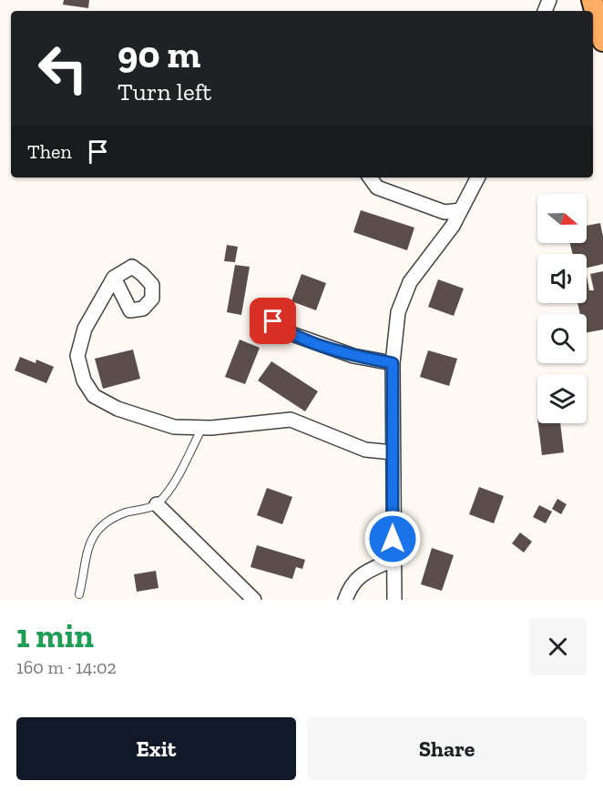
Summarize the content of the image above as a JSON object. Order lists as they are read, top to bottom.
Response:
{
  "north": "right",
  "page": {
    "turn": ["90 m", "Turn left"],
    "then": "Then",
    "heading": ["1 min", "160 m · 14:02"],
    "buttons": ["Exit", "Share"]
  }
}
